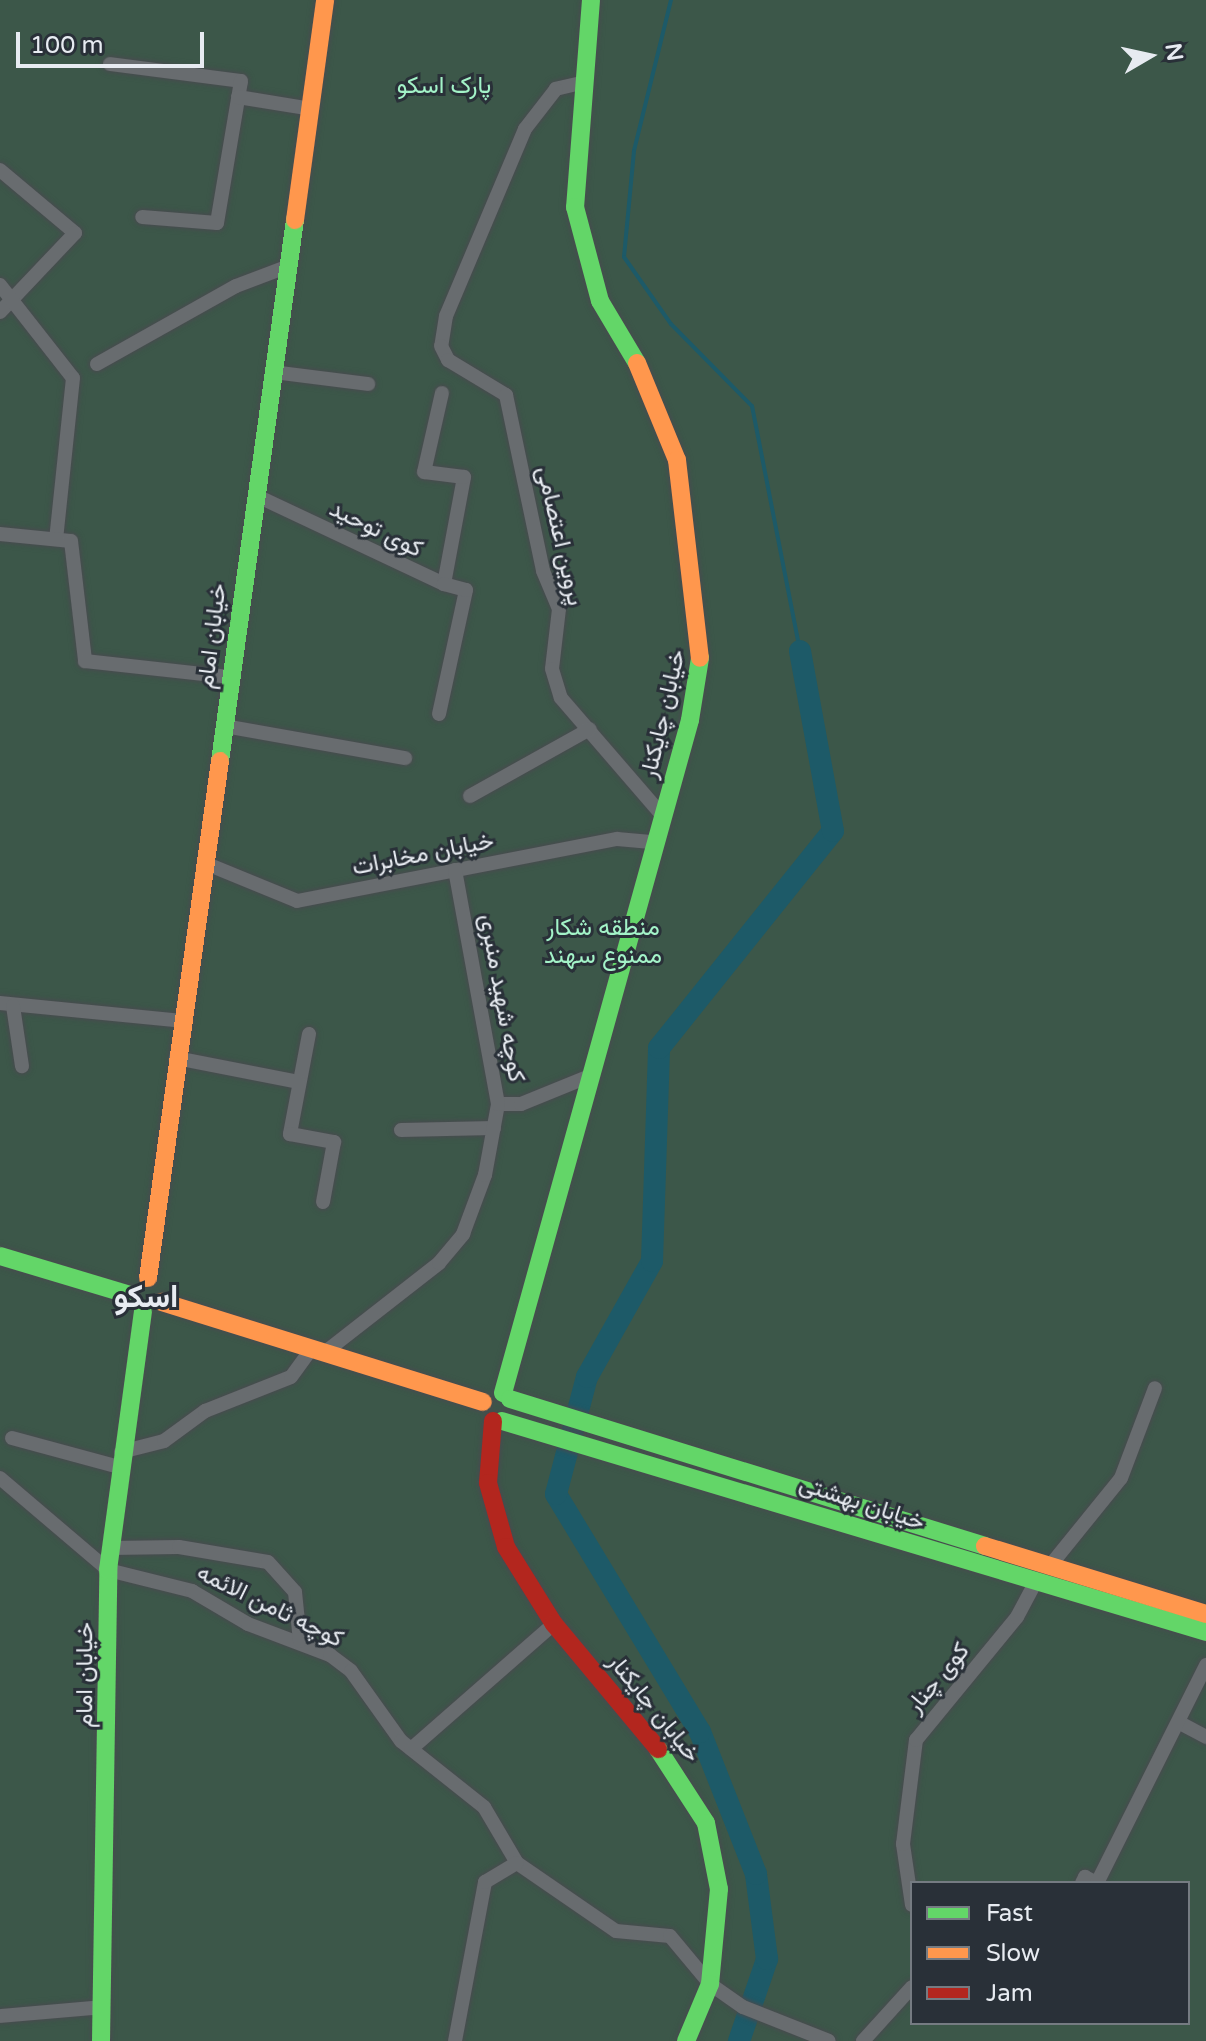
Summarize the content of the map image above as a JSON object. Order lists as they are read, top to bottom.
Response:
{
  "streets": {
    "main road": ["خیابان امام", "خیابان چایکنار", "خیابان بهشتی"],
    "street": [
      "کوی توحید",
      "پروین اعتصامی",
      "خیابان مخابرات",
      "کوچه شهید منبری",
      "کوچه ثامن الائمه",
      "کوی چنار"
    ]
  },
  "crossings": [
    ["کوی توحید", "خیابان امام"],
    ["پروین اعتصامی", "خیابان چایکنار"],
    ["خیابان امام", "خیابان مخابرات"],
    ["خیابان امام", "کوچه شهید منبری"],
    ["خیابان امام", "کوچه ثامن الائمه"],
    ["خیابان چایکنار", "خیابان مخابرات"],
    ["خیابان چایکنار", "خیابان بهشتی"],
    ["خیابان چایکنار", "کوچه ثامن الائمه"],
    ["خیابان مخابرات", "کوچه شهید منبری"],
    ["خیابان بهشتی", "کوی چنار"]
  ],
  "districts": ["اسکو"],
  "parks": ["پارک اسکو", "منطقه شکار ممنوع سهند"],
  "legend": ["Fast", "Slow", "Jam"],
  "scale_bar": "100 m",
  "north": "right"
}
